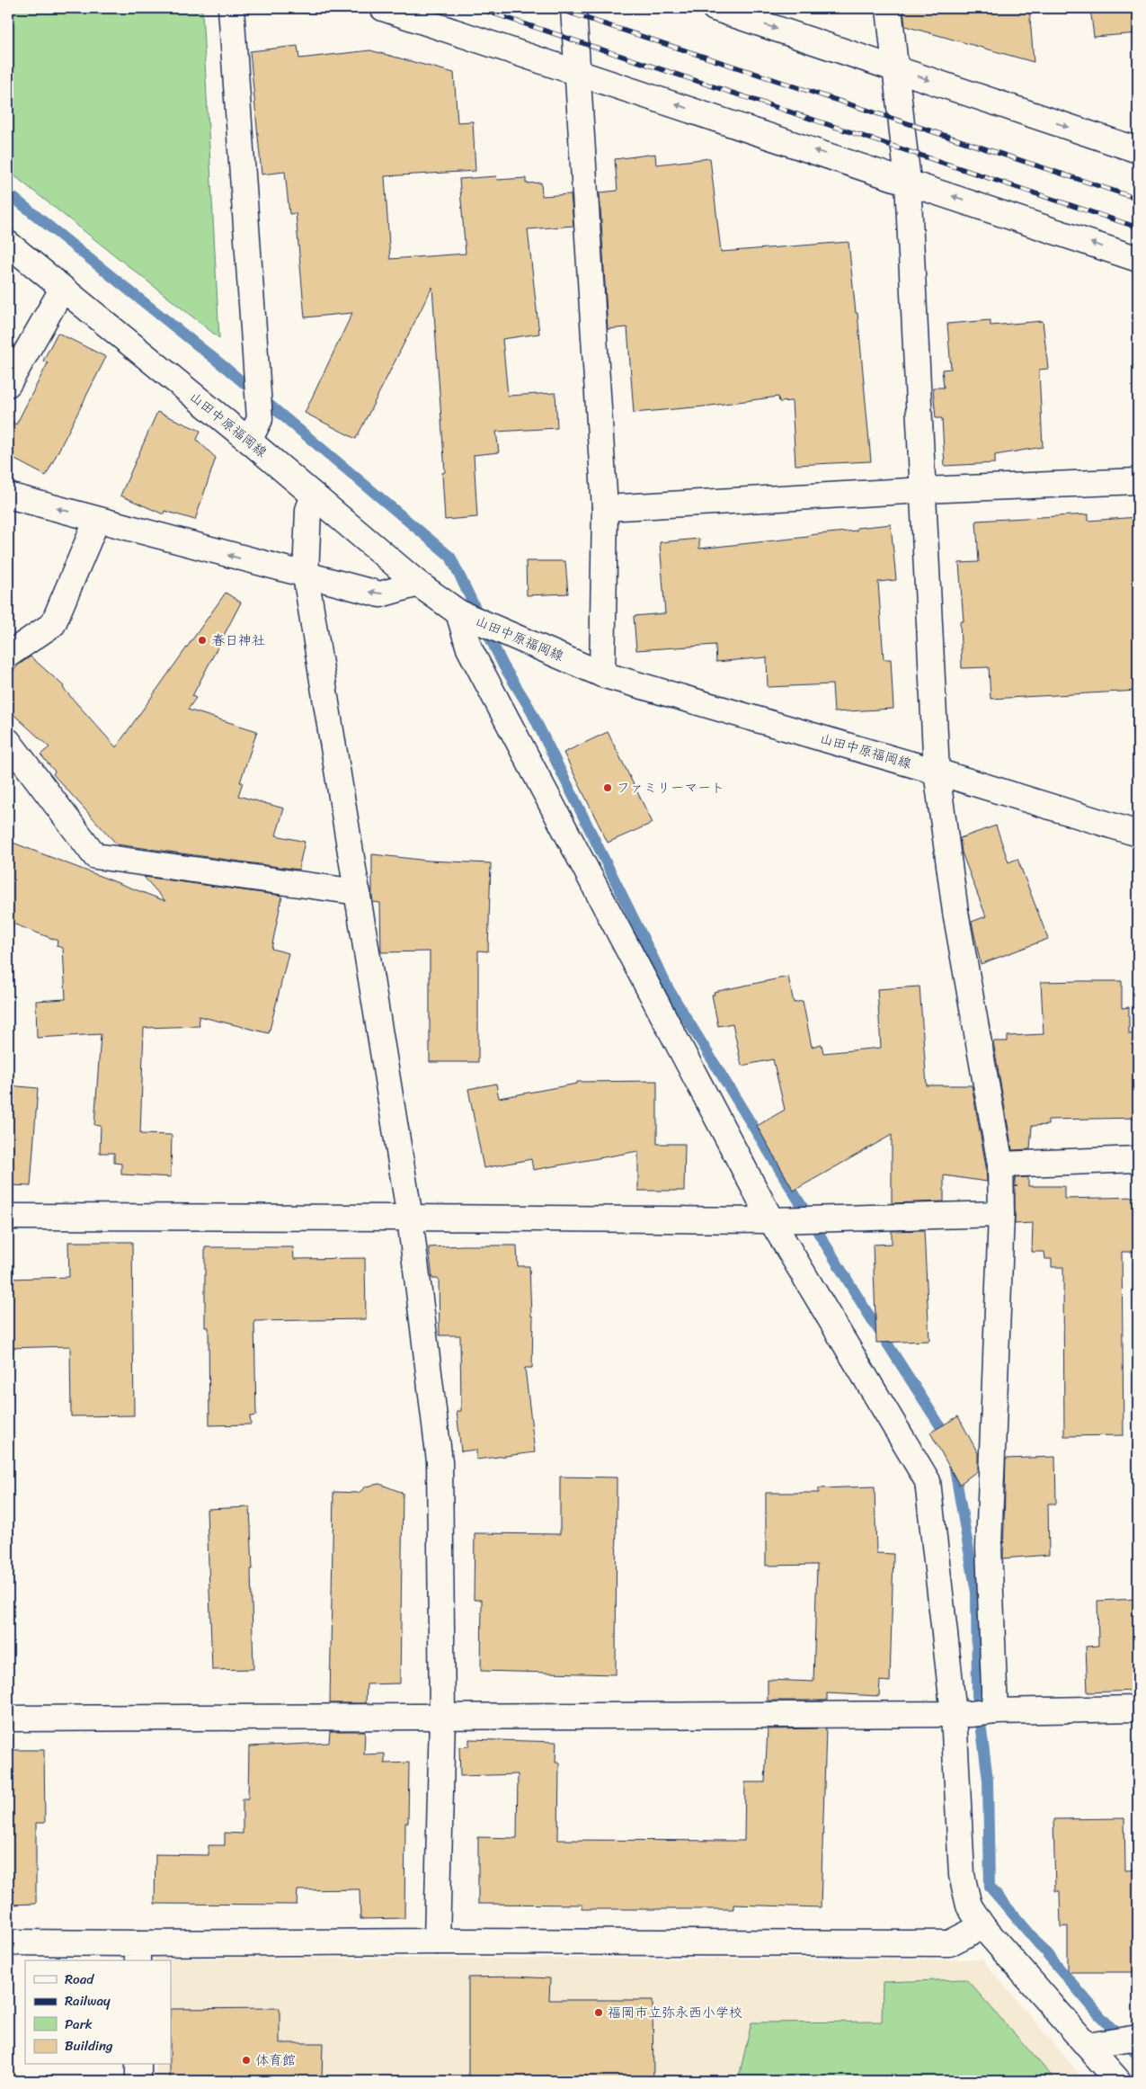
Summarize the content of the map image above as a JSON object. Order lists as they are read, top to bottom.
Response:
{
  "streets": {
    "street": ["山田中原福岡線"]
  },
  "places": [
    "春日神社",
    "ファミリーマート",
    "福岡市立弥永西小学校",
    "体育館"
  ],
  "legend": [
    "Road",
    "Railway",
    "Park",
    "Building"
  ]
}
